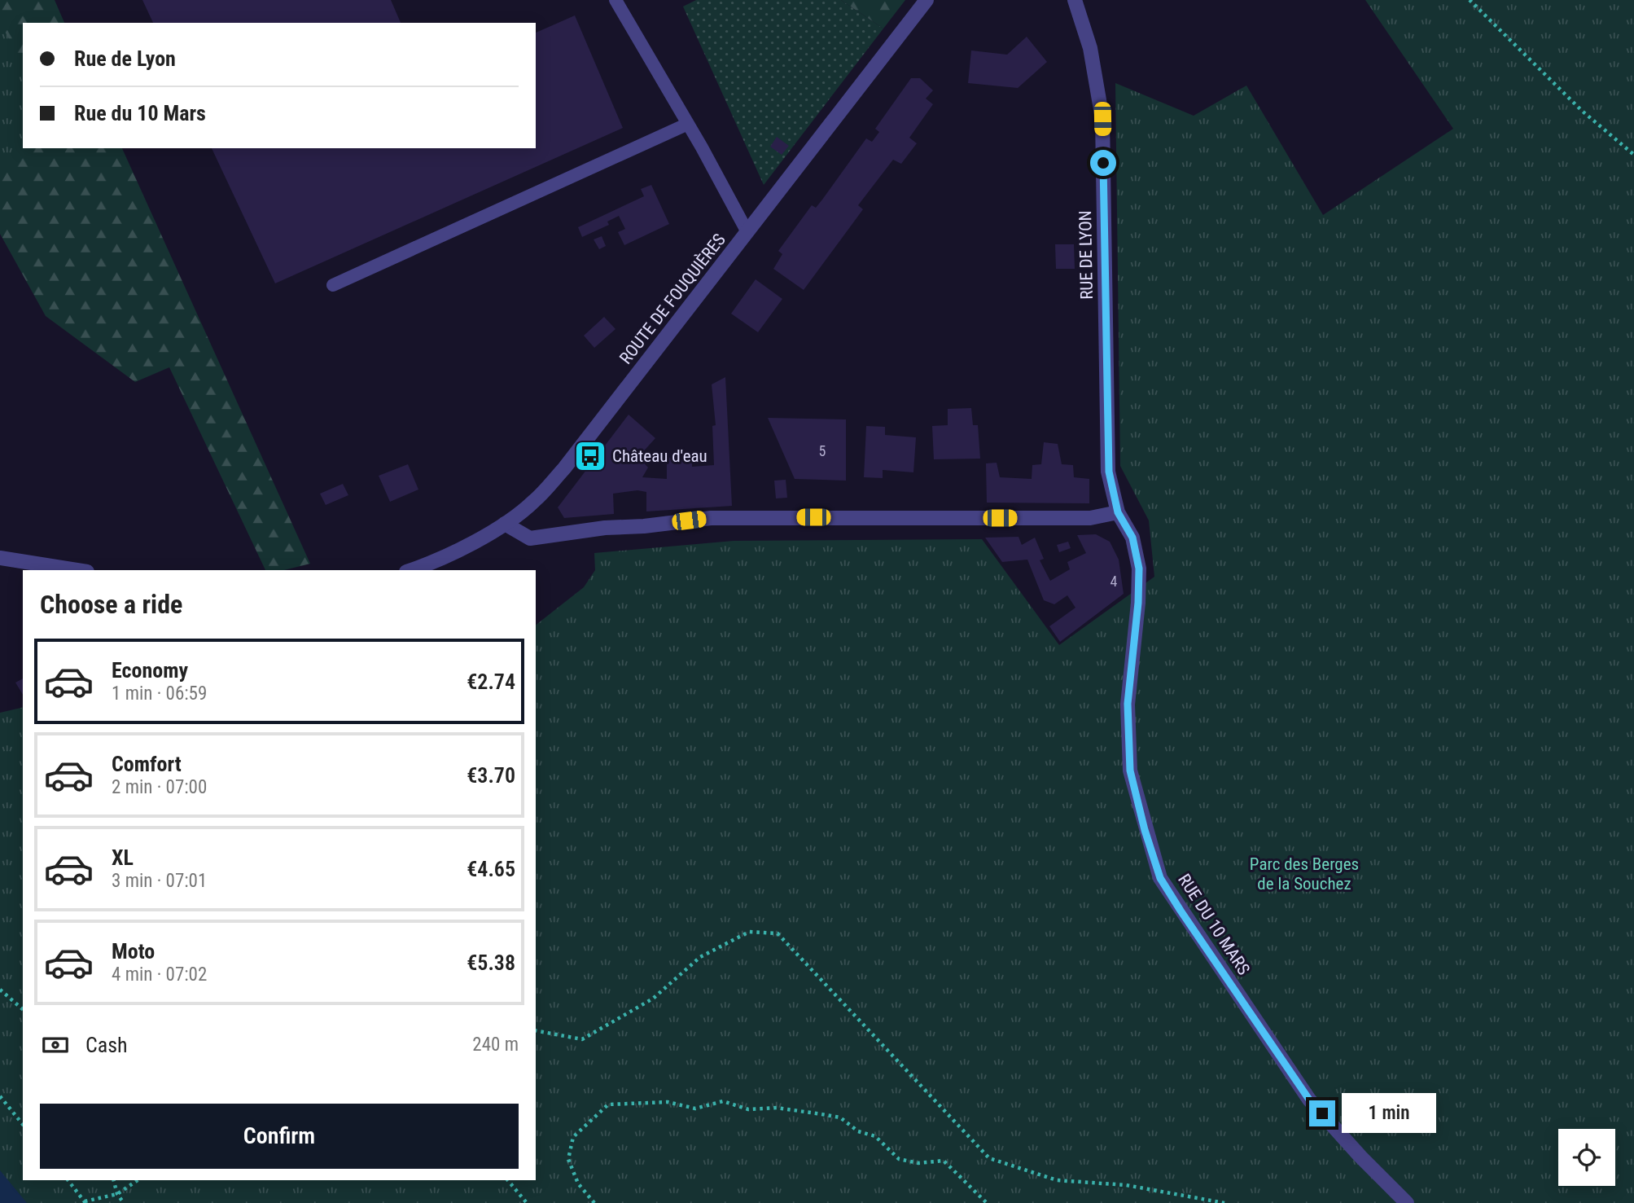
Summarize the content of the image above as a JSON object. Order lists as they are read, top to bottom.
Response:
{
  "streets": {
    "street": ["RUE DE LYON", "ROUTE DE FOUQUIÈRES", "RUE DU 10 MARS"]
  },
  "crossings": [
    ["RUE DE LYON", "RUE DU 10 MARS"]
  ],
  "parks": ["Parc des Berges de la Souchez"],
  "places": {
    "bus stop": ["Château d'eau"]
  },
  "house_numbers": ["5", "4"],
  "page": {
    "banner": ["Rue de Lyon", "Rue du 10 Mars"],
    "heading": "Choose a ride",
    "list": [
      {
        "name": "Economy",
        "note": "1 min · 06:59",
        "value": "€2.74"
      },
      {
        "name": "Comfort",
        "note": "2 min · 07:00",
        "value": "€3.70"
      },
      {
        "name": "XL",
        "note": "3 min · 07:01",
        "value": "€4.65"
      },
      {
        "name": "Moto",
        "note": "4 min · 07:02",
        "value": "€5.38"
      }
    ],
    "pay": ["Cash", "240 m"],
    "buttons": "Confirm",
    "bubble": "1 min"
  }
}
